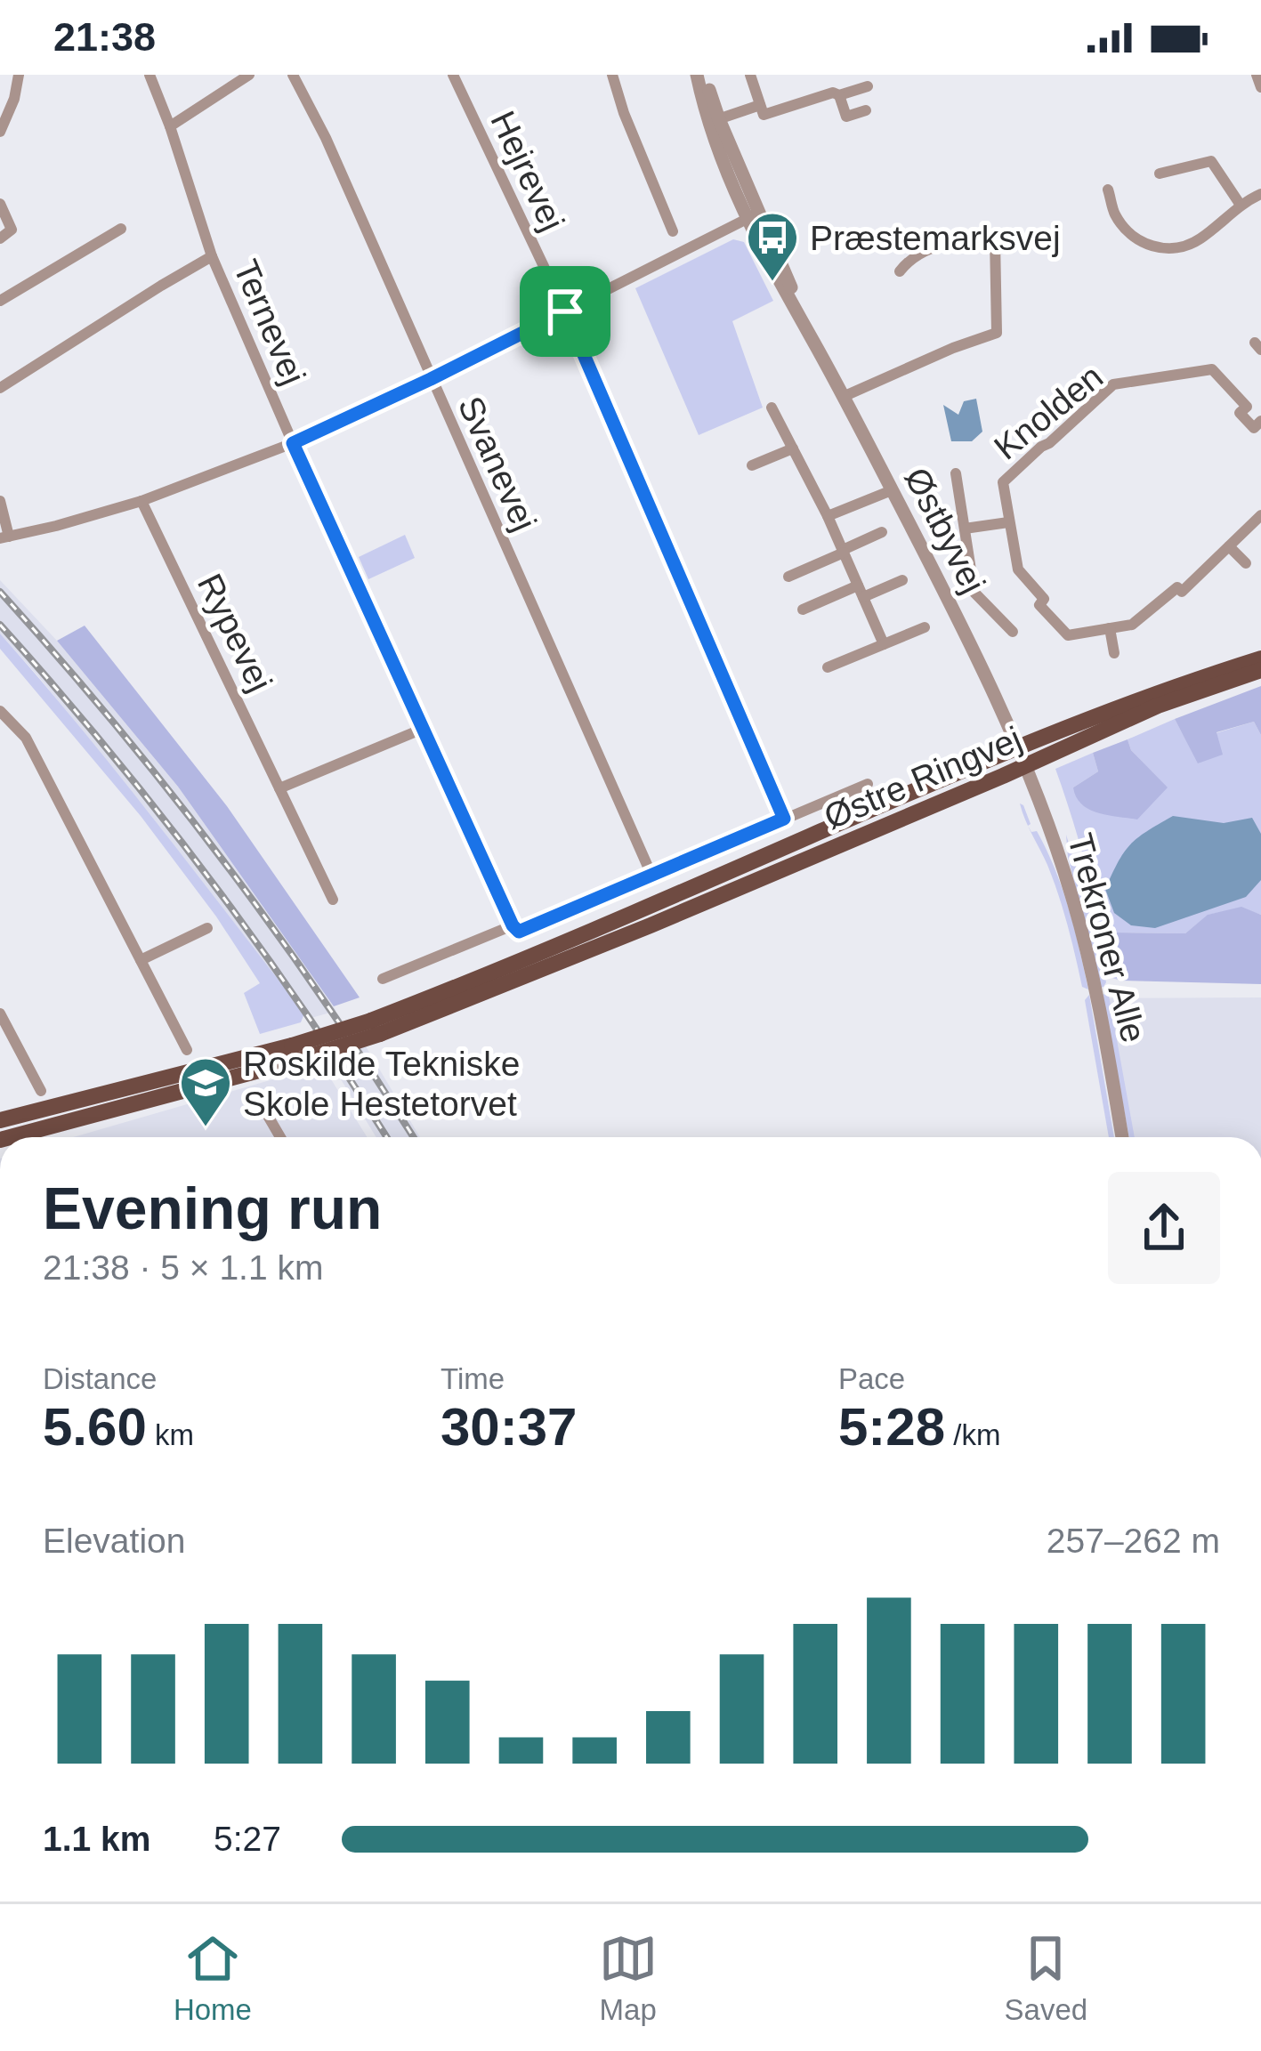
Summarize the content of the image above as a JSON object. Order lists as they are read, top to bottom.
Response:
{
  "streets": {
    "main road": ["Østre Ringvej"],
    "street": [
      "Hejrevej",
      "Ternevej",
      "Knolden",
      "Svanevej",
      "Østbyvej",
      "Rypevej",
      "Trekroner Alle"
    ]
  },
  "crossings": [
    ["Østbyvej", "Østre Ringvej"],
    ["Østbyvej", "Trekroner Alle"],
    ["Østre Ringvej", "Trekroner Alle"]
  ],
  "places": {
    "bus stop": ["Præstemarksvej"],
    "school or university": ["Roskilde Tekniske Skole Hestetorvet"]
  },
  "page": {
    "status": "21:38",
    "heading": ["Evening run", "21:38 · 5 × 1.1 km"],
    "stats": [
      ["Distance", "5.60 km"],
      ["Time", "30:37"],
      ["Pace", "5:28 /km"]
    ],
    "chart": ["Elevation", "257–262 m"],
    "list": [
      {
        "name": "1.1 km",
        "note": "5:27"
      }
    ],
    "tabs": ["Home", "Map", "Saved"]
  }
}
